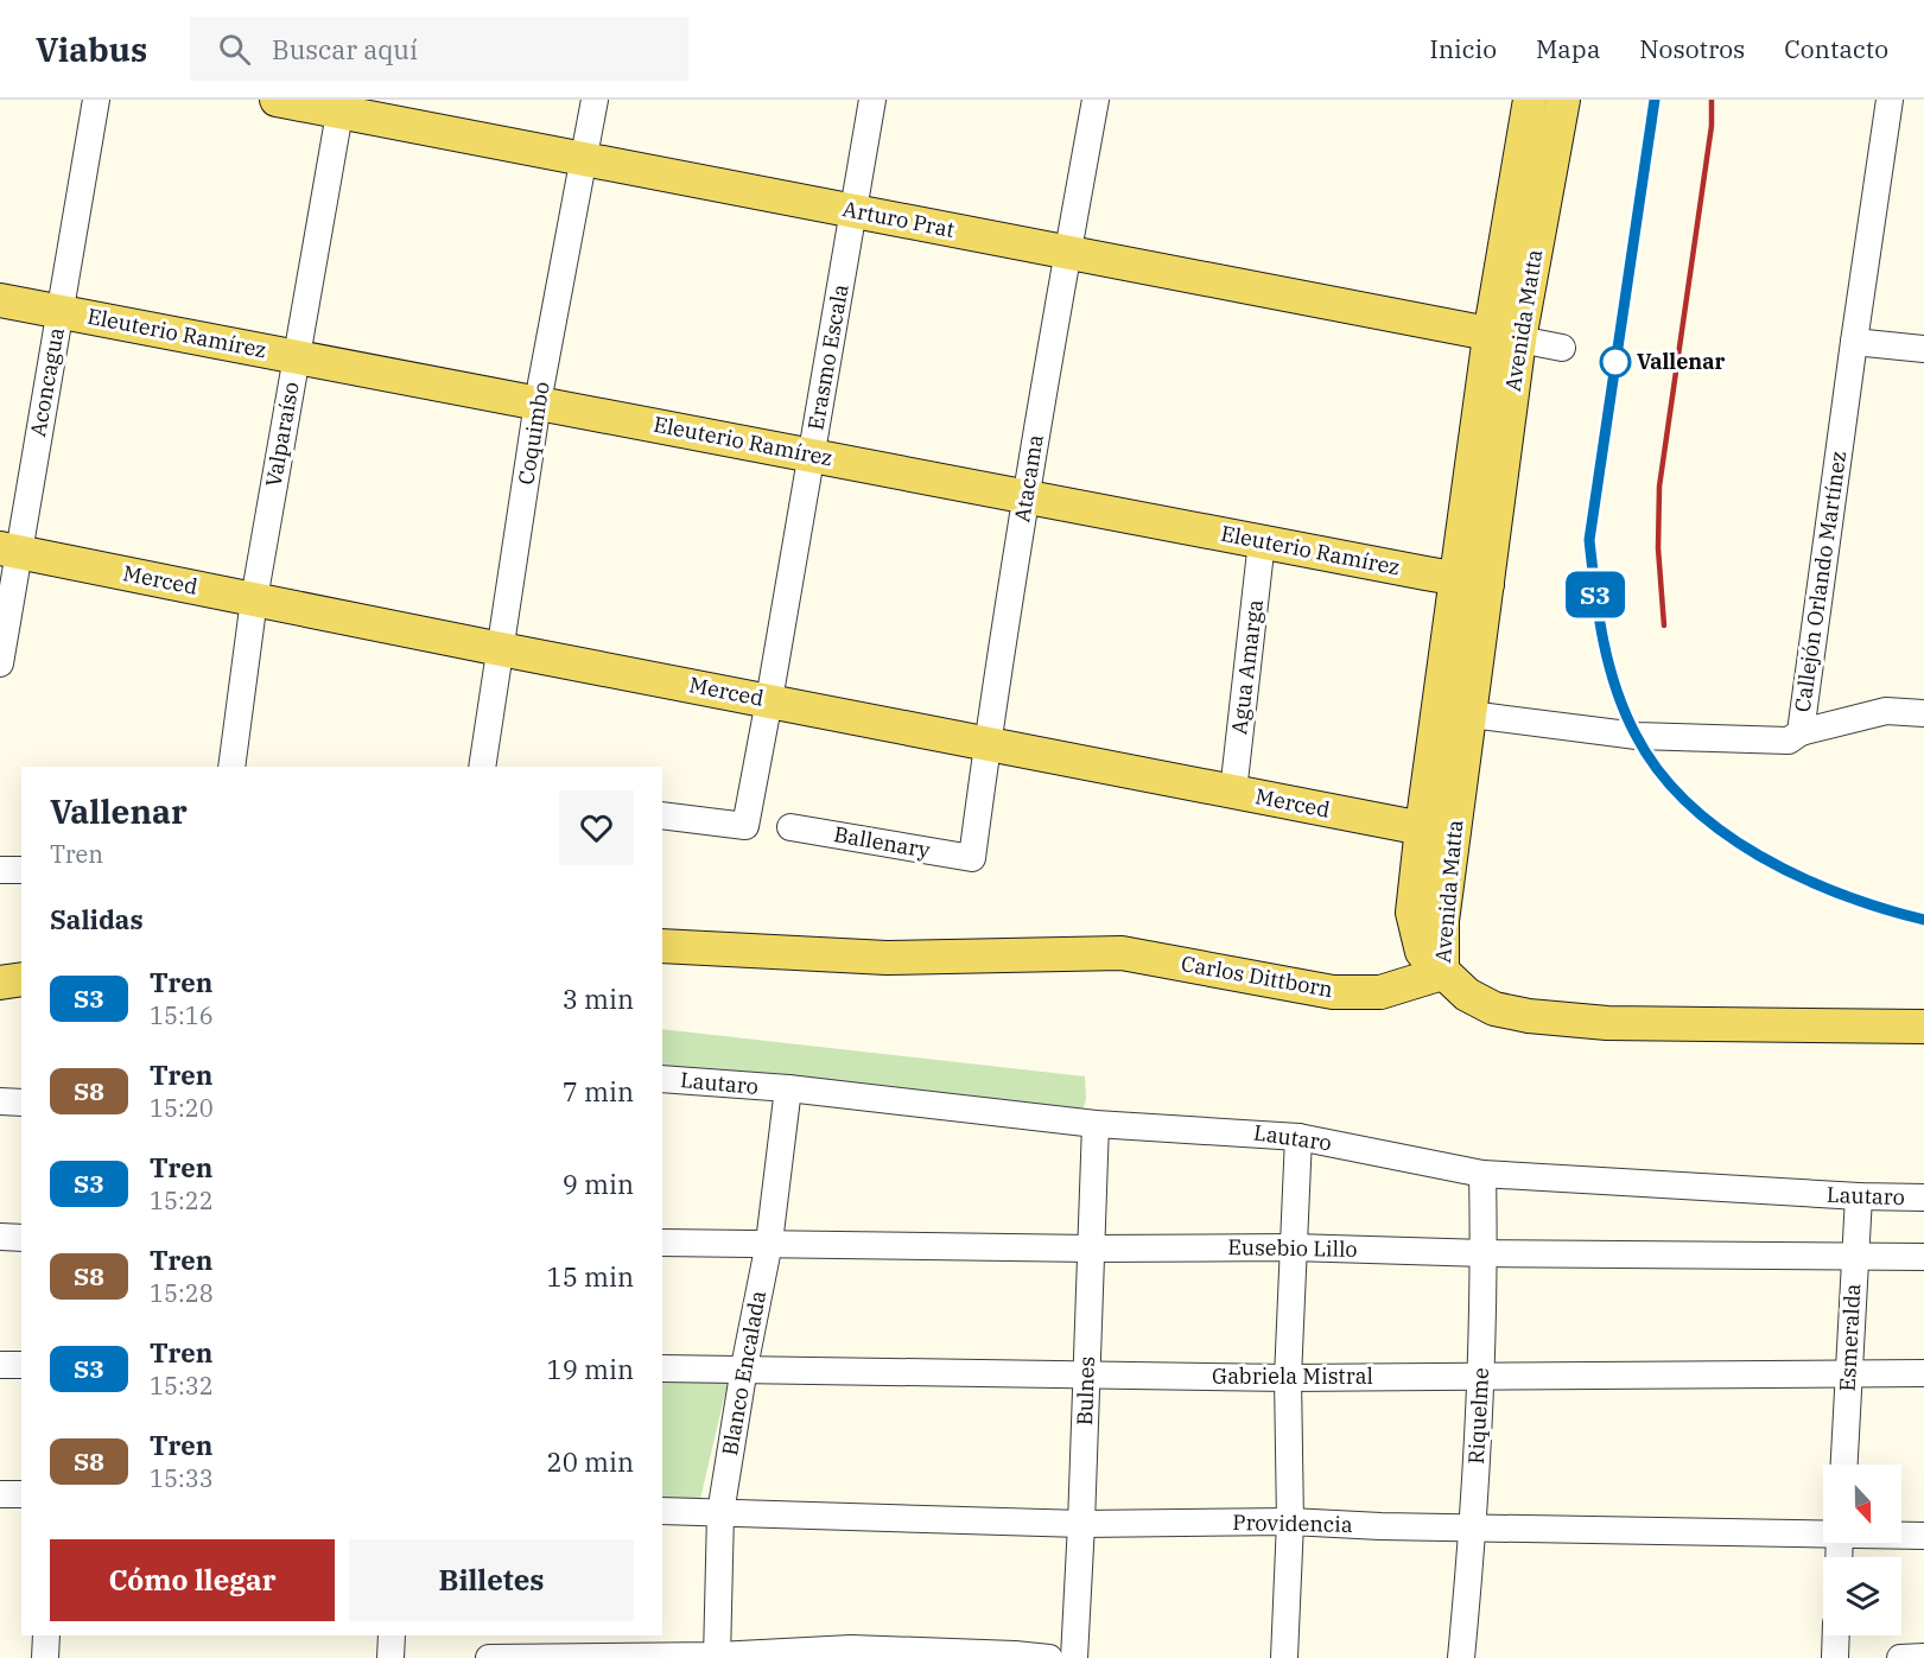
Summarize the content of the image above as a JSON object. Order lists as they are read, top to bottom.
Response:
{
  "streets": {
    "main road": [
      "Arturo Prat",
      "Avenida Matta",
      "Eleuterio Ramírez",
      "Merced",
      "Carlos Dittborn"
    ],
    "street": [
      "Erasmo Escala",
      "Aconcagua",
      "Coquimbo",
      "Valparaíso",
      "Atacama",
      "Callejón Orlando Martínez",
      "Agua Amarga",
      "Ballenary",
      "Lautaro",
      "Eusebio Lillo",
      "Esmeralda",
      "Blanco Encalada",
      "Gabriela Mistral",
      "Bulnes",
      "Riquelme",
      "Providencia"
    ]
  },
  "crossings": [
    ["Arturo Prat", "Avenida Matta"],
    ["Arturo Prat", "Erasmo Escala"],
    ["Arturo Prat", "Coquimbo"],
    ["Arturo Prat", "Valparaíso"],
    ["Arturo Prat", "Atacama"],
    ["Avenida Matta", "Eleuterio Ramírez"],
    ["Avenida Matta", "Merced"],
    ["Avenida Matta", "Callejón Orlando Martínez"],
    ["Avenida Matta", "Carlos Dittborn"],
    ["Eleuterio Ramírez", "Erasmo Escala"],
    ["Eleuterio Ramírez", "Aconcagua"],
    ["Eleuterio Ramírez", "Coquimbo"],
    ["Eleuterio Ramírez", "Valparaíso"],
    ["Eleuterio Ramírez", "Atacama"],
    ["Eleuterio Ramírez", "Agua Amarga"],
    ["Erasmo Escala", "Merced"],
    ["Aconcagua", "Merced"],
    ["Coquimbo", "Merced"],
    ["Valparaíso", "Merced"],
    ["Atacama", "Merced"],
    ["Atacama", "Ballenary"],
    ["Merced", "Agua Amarga"],
    ["Lautaro", "Esmeralda"],
    ["Lautaro", "Blanco Encalada"],
    ["Lautaro", "Bulnes"],
    ["Lautaro", "Riquelme"],
    ["Eusebio Lillo", "Esmeralda"],
    ["Eusebio Lillo", "Blanco Encalada"],
    ["Eusebio Lillo", "Bulnes"],
    ["Eusebio Lillo", "Riquelme"],
    ["Esmeralda", "Gabriela Mistral"],
    ["Blanco Encalada", "Gabriela Mistral"],
    ["Blanco Encalada", "Providencia"],
    ["Gabriela Mistral", "Bulnes"],
    ["Gabriela Mistral", "Riquelme"],
    ["Bulnes", "Providencia"],
    ["Riquelme", "Providencia"]
  ],
  "places": ["Vallenar"],
  "north": "bottom",
  "page": {
    "header": "Viabus",
    "search": "Buscar aquí",
    "nav": [
      "Inicio",
      "Mapa",
      "Nosotros",
      "Contacto"
    ],
    "on_map": "S3",
    "heading": [
      ["Vallenar", "Tren"],
      "Salidas"
    ],
    "list": [
      {
        "mark": "S3",
        "name": "Tren",
        "note": "15:16",
        "value": "3 min"
      },
      {
        "mark": "S8",
        "name": "Tren",
        "note": "15:20",
        "value": "7 min"
      },
      {
        "mark": "S3",
        "name": "Tren",
        "note": "15:22",
        "value": "9 min"
      },
      {
        "mark": "S8",
        "name": "Tren",
        "note": "15:28",
        "value": "15 min"
      },
      {
        "mark": "S3",
        "name": "Tren",
        "note": "15:32",
        "value": "19 min"
      },
      {
        "mark": "S8",
        "name": "Tren",
        "note": "15:33",
        "value": "20 min"
      }
    ],
    "buttons": ["Cómo llegar", "Billetes"]
  }
}
